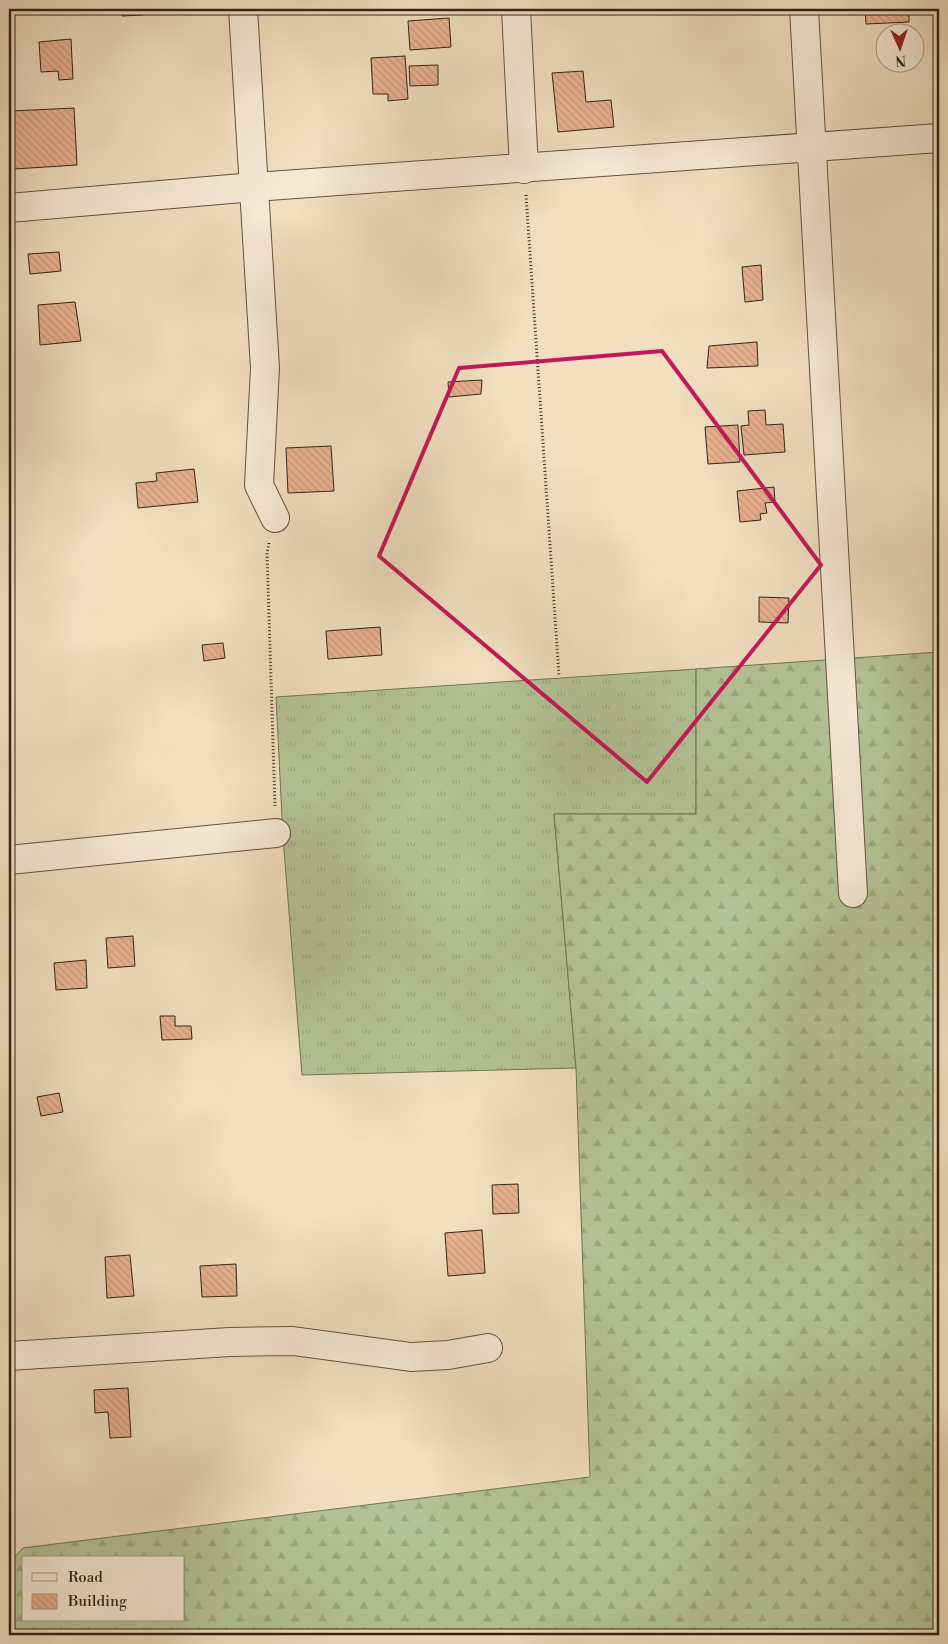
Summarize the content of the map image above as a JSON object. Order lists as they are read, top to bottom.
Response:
{
  "legend": ["Road", "Building"],
  "north": "bottom"
}
